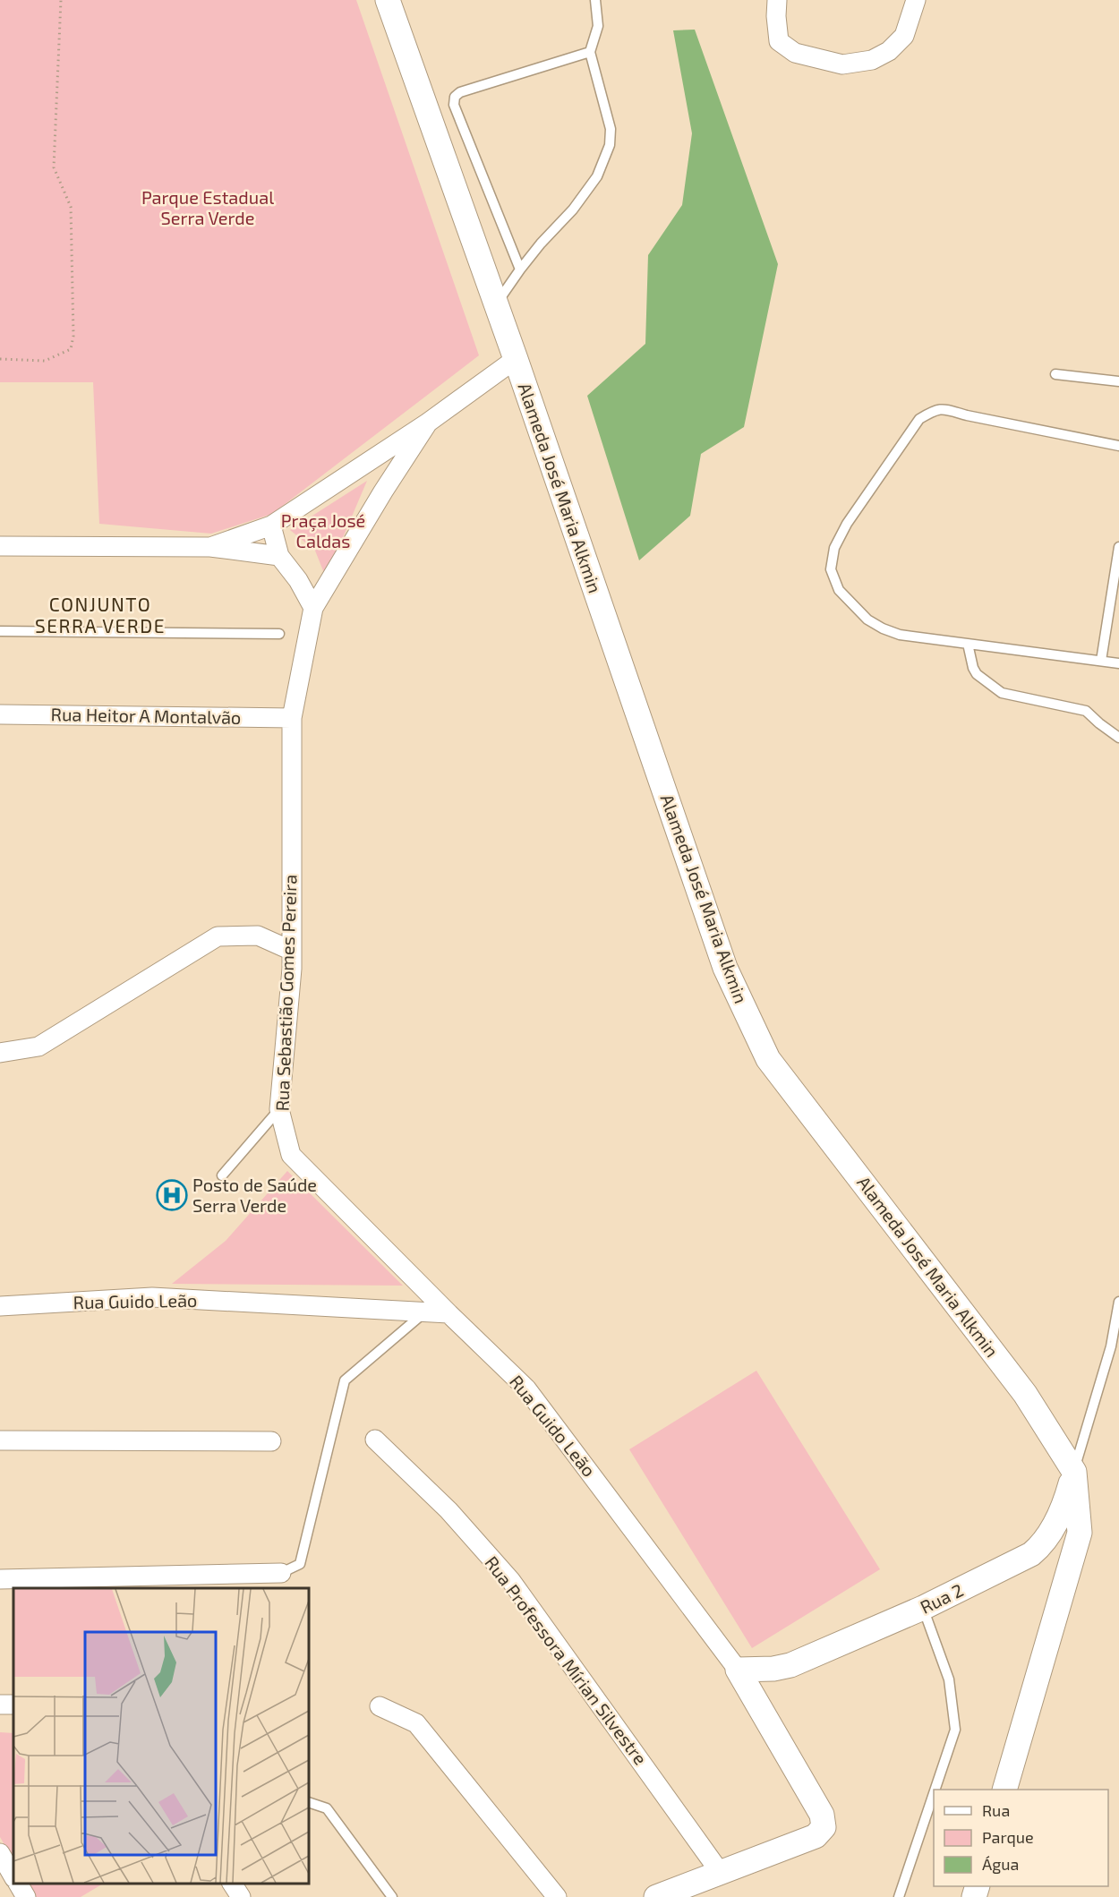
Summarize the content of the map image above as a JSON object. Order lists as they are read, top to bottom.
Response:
{
  "streets": {
    "street": [
      "Alameda José Maria Alkmin",
      "Rua Heitor A Montalvão",
      "Rua Sebastião Gomes Pereira",
      "Rua Guido Leão",
      "Rua 2",
      "Rua Professora Mírian Silvestre"
    ]
  },
  "crossings": [
    ["Rua Heitor A Montalvão", "Rua Sebastião Gomes Pereira"],
    ["Rua Sebastião Gomes Pereira", "Rua Guido Leão"],
    ["Rua Guido Leão", "Rua 2"],
    ["Rua Guido Leão", "Rua Professora Mírian Silvestre"]
  ],
  "districts": ["CONJUNTO SERRA VERDE"],
  "parks": ["Parque Estadual Serra Verde", "Praça José Caldas"],
  "places": {
    "hospital": ["Posto de Saúde Serra Verde"]
  },
  "legend": ["Rua", "Parque", "Água"]
}
